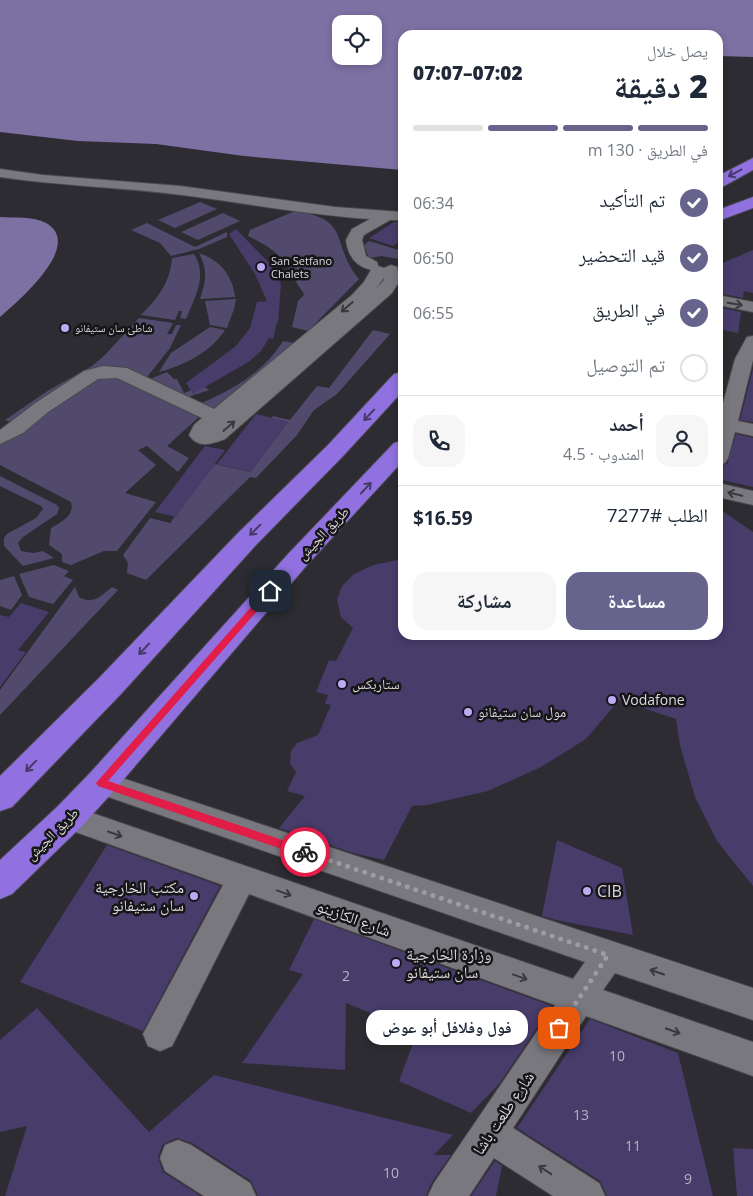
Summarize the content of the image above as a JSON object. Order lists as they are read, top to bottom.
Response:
{
  "streets": {
    "highway": ["طريق الجيش"],
    "street": ["شارع الكازينو", "شارع طلعت باشا"]
  },
  "crossings": [
    ["طريق الجيش", "شارع الكازينو"],
    ["شارع الكازينو", "شارع طلعت باشا"]
  ],
  "places": [
    "San Setfano Chalets",
    "شاطئ سان ستيفانو",
    "ستاربكس",
    "Vodafone",
    "مول سان ستيفانو",
    "CIB",
    "مكتب الخارجية سان ستيفانو",
    "وزارة الخارجية سان ستيفانو",
    "فول وفلافل أبو عوض"
  ],
  "house_numbers": [
    "2",
    "10",
    "13",
    "11",
    "10",
    "9"
  ],
  "page": {
    "heading": ["2 دقيقة", "يصل خلال", "07:02–07:07"],
    "panel": [
      "أحمد",
      "المندوب · 4.5",
      "الطلب #7277",
      "$16.59"
    ],
    "bar": "في الطريق · 130 m",
    "list": [
      ["تم التأكيد", "06:34"],
      ["قيد التحضير", "06:50"],
      ["في الطريق", "06:55"],
      "تم التوصيل"
    ],
    "buttons": ["مساعدة", "مشاركة"],
    "bubble": "فول وفلافل أبو عوض"
  }
}
